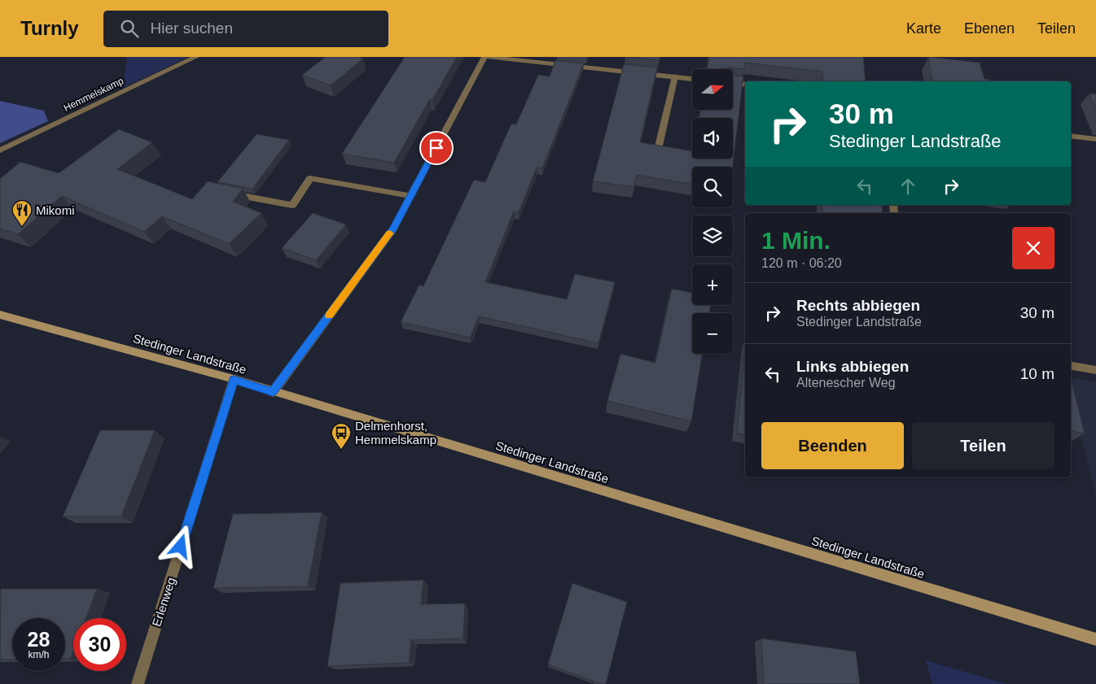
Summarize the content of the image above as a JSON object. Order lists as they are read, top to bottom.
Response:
{
  "streets": {
    "main road": ["Stedinger Landstraße"],
    "street": ["Hemmelskamp", "Erlenweg"]
  },
  "crossings": [
    ["Stedinger Landstraße", "Erlenweg"]
  ],
  "places": {
    "restaurant": ["Mikomi"],
    "bus stop": ["Delmenhorst, Hemmelskamp"]
  },
  "north": "right",
  "page": {
    "header": "Turnly",
    "search": "Hier suchen",
    "nav": ["Karte", "Ebenen", "Teilen"],
    "map_buttons": ["+", "−"],
    "turn": ["30 m", "Stedinger Landstraße"],
    "heading": ["1 Min.", "120 m · 06:20"],
    "list": [
      {
        "name": "Rechts abbiegen",
        "note": "Stedinger Landstraße",
        "value": "30 m"
      },
      {
        "name": "Links abbiegen",
        "note": "Altenescher Weg",
        "value": "10 m"
      }
    ],
    "buttons": ["Beenden", "Teilen"],
    "speed": "28 km/h",
    "limit": "30"
  }
}
